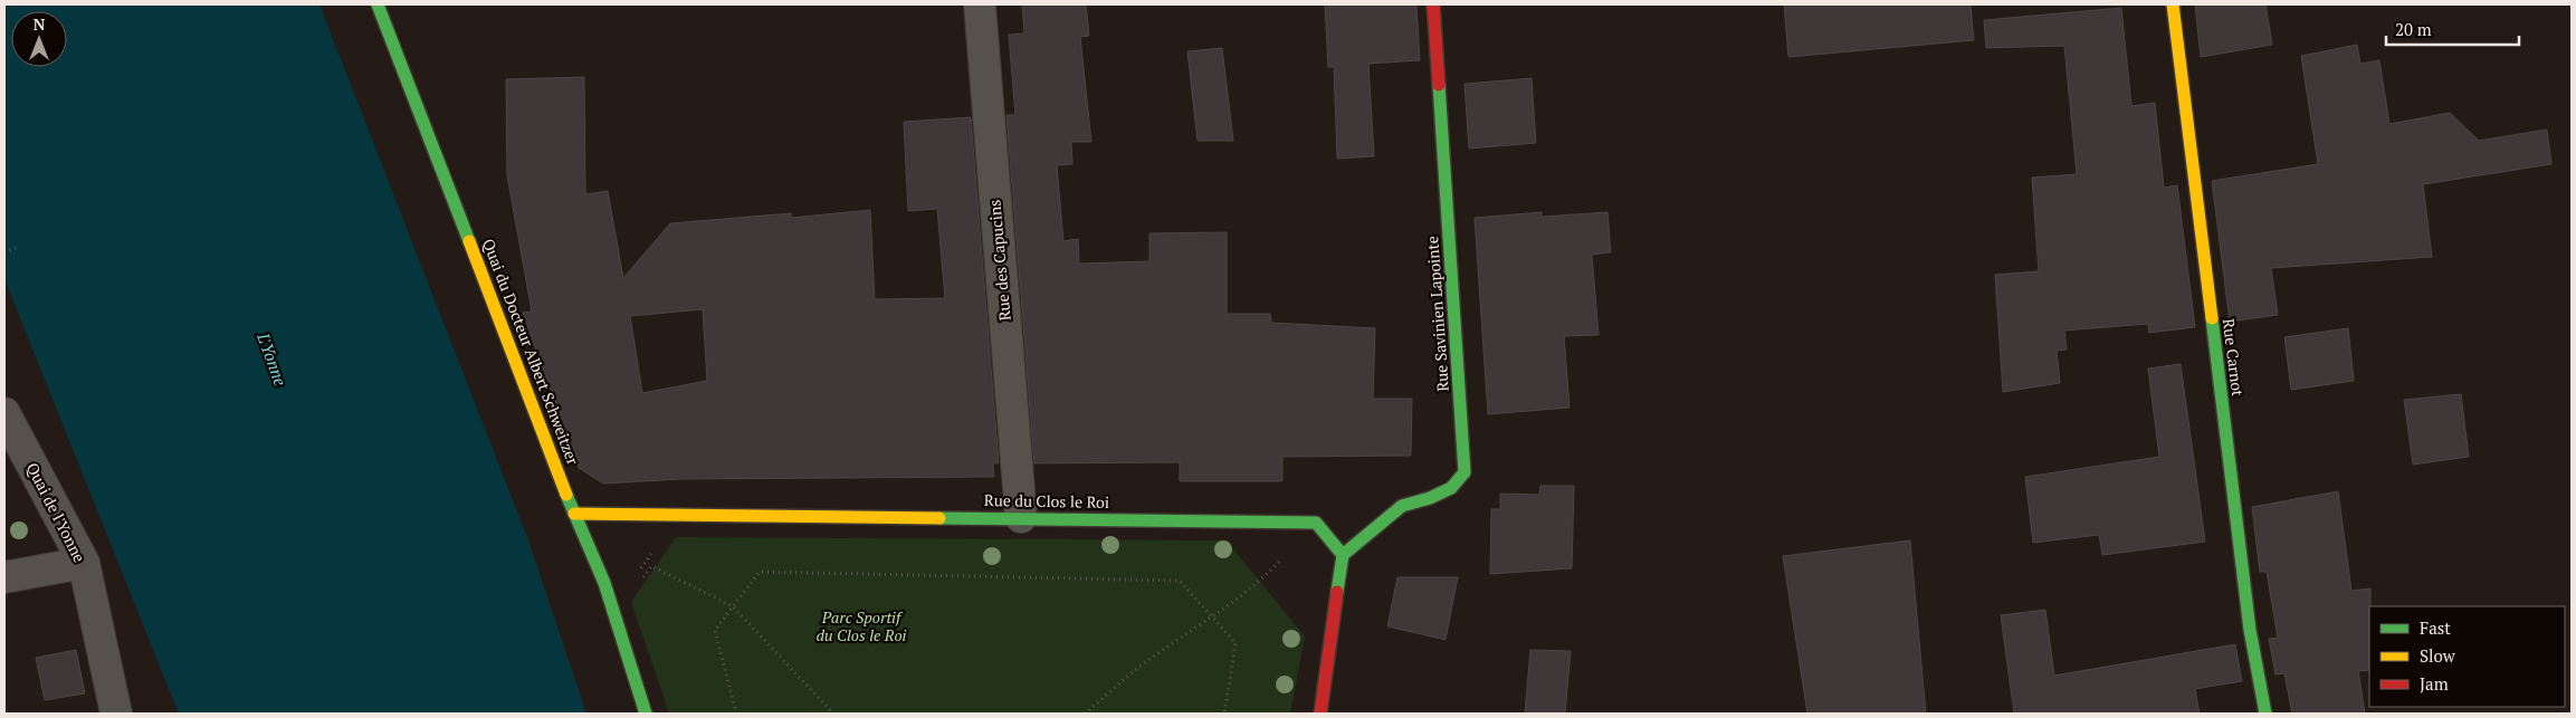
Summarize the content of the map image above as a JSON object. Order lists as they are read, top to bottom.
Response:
{
  "streets": {
    "street": [
      "Rue des Capucins",
      "Rue Savinien Lapointe",
      "Quai du Docteur Albert Schweitzer",
      "Rue Carnot",
      "Rue du Clos le Roi",
      "Quai de l'Yonne"
    ]
  },
  "crossings": [
    ["Rue des Capucins", "Rue du Clos le Roi"],
    ["Quai du Docteur Albert Schweitzer", "Rue du Clos le Roi"]
  ],
  "water": ["L'Yonne"],
  "parks": ["Parc Sportif du Clos le Roi"],
  "legend": ["Fast", "Slow", "Jam"],
  "scale_bar": "20 m",
  "north": "top"
}
